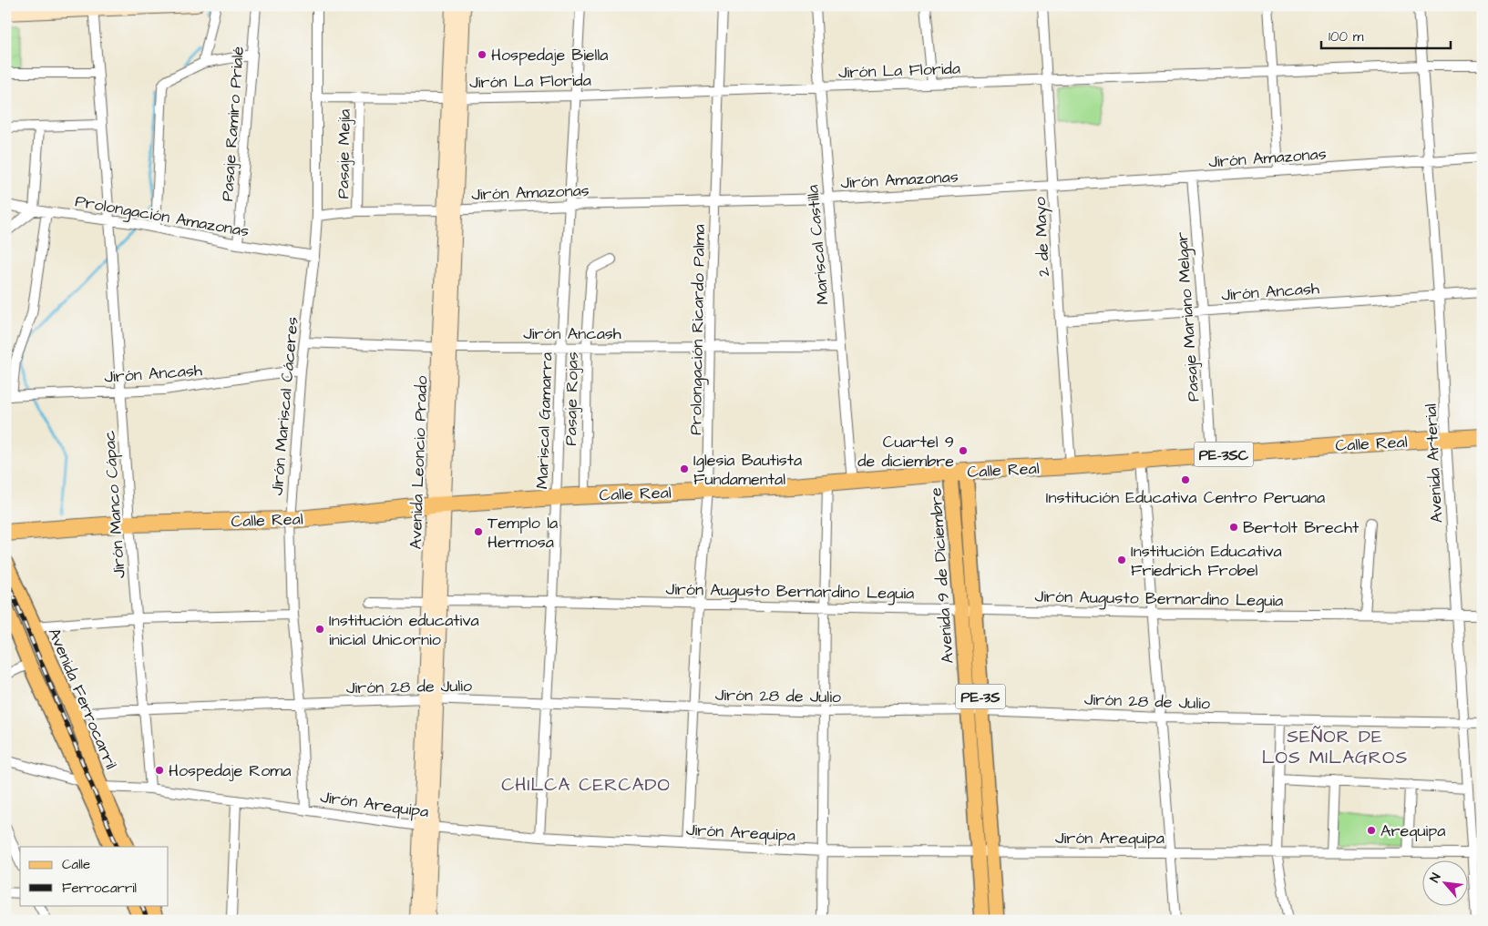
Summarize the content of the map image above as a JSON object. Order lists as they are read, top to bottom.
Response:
{
  "streets": {
    "highway": ["Calle Real", "PE-3SC"],
    "main road": ["Avenida 9 de Diciembre", "PE-3S", "Avenida Ferrocarril"],
    "street": [
      "Jirón La Florida",
      "Pasaje Ramiro Prialé",
      "Pasaje Mejía",
      "Jirón Amazonas",
      "Prolongación Amazonas",
      "2 de Mayo",
      "Mariscal Castilla",
      "Jirón Ancash",
      "Pasaje Mariano Melgar",
      "Prolongación Ricardo Palma",
      "Pasaje Rojas",
      "Jirón Mariscal Cáceres",
      "Mariscal Gamarra",
      "Avenida Leoncio Prado",
      "Avenida Arterial",
      "Jirón Manco Cápac",
      "Jirón Augusto Bernardino Leguia",
      "Jirón 28 de Julio",
      "Jirón Arequipa"
    ]
  },
  "crossings": [
    ["Jirón La Florida", "Pasaje Mejía"],
    ["Jirón La Florida", "2 de Mayo"],
    ["Jirón La Florida", "Mariscal Castilla"],
    ["Jirón La Florida", "Prolongación Ricardo Palma"],
    ["Jirón La Florida", "Jirón Mariscal Cáceres"],
    ["Jirón La Florida", "Mariscal Gamarra"],
    ["Jirón La Florida", "Avenida Leoncio Prado"],
    ["Jirón La Florida", "Avenida Arterial"],
    ["Pasaje Ramiro Prialé", "Prolongación Amazonas"],
    ["Pasaje Mejía", "Jirón Amazonas"],
    ["Jirón Amazonas", "2 de Mayo"],
    ["Jirón Amazonas", "Mariscal Castilla"],
    ["Jirón Amazonas", "Pasaje Mariano Melgar"],
    ["Jirón Amazonas", "Prolongación Ricardo Palma"],
    ["Jirón Amazonas", "Jirón Mariscal Cáceres"],
    ["Jirón Amazonas", "Mariscal Gamarra"],
    ["Jirón Amazonas", "Avenida Leoncio Prado"],
    ["Jirón Amazonas", "Avenida Arterial"],
    ["Prolongación Amazonas", "Jirón Mariscal Cáceres"],
    ["Prolongación Amazonas", "Jirón Manco Cápac"],
    ["2 de Mayo", "Jirón Ancash"],
    ["2 de Mayo", "Calle Real"],
    ["Mariscal Castilla", "Jirón Ancash"],
    ["Mariscal Castilla", "Calle Real"],
    ["Jirón Ancash", "Pasaje Mariano Melgar"],
    ["Jirón Ancash", "Prolongación Ricardo Palma"],
    ["Jirón Ancash", "Pasaje Rojas"],
    ["Jirón Ancash", "Jirón Mariscal Cáceres"],
    ["Jirón Ancash", "Mariscal Gamarra"],
    ["Jirón Ancash", "Avenida Leoncio Prado"],
    ["Jirón Ancash", "Avenida Arterial"],
    ["Jirón Ancash", "Jirón Manco Cápac"],
    ["Pasaje Mariano Melgar", "Calle Real"],
    ["Prolongación Ricardo Palma", "Calle Real"],
    ["Prolongación Ricardo Palma", "Jirón Augusto Bernardino Leguia"],
    ["Prolongación Ricardo Palma", "Jirón 28 de Julio"],
    ["Prolongación Ricardo Palma", "Jirón Arequipa"],
    ["Pasaje Rojas", "Calle Real"],
    ["Jirón Mariscal Cáceres", "Calle Real"],
    ["Jirón Mariscal Cáceres", "Jirón 28 de Julio"],
    ["Jirón Mariscal Cáceres", "Jirón Arequipa"],
    ["Mariscal Gamarra", "Calle Real"],
    ["Mariscal Gamarra", "Jirón Augusto Bernardino Leguia"],
    ["Mariscal Gamarra", "Jirón 28 de Julio"],
    ["Mariscal Gamarra", "Jirón Arequipa"],
    ["Calle Real", "Avenida Leoncio Prado"],
    ["Calle Real", "Avenida Arterial"],
    ["Calle Real", "Jirón Manco Cápac"],
    ["Calle Real", "Avenida 9 de Diciembre"],
    ["Avenida Leoncio Prado", "Jirón Augusto Bernardino Leguia"],
    ["Avenida Leoncio Prado", "Jirón 28 de Julio"],
    ["Avenida Leoncio Prado", "Jirón Arequipa"],
    ["Avenida Arterial", "Jirón Augusto Bernardino Leguia"],
    ["Avenida Arterial", "Jirón 28 de Julio"],
    ["Avenida Arterial", "Jirón Arequipa"],
    ["Jirón Manco Cápac", "Jirón 28 de Julio"],
    ["Jirón Manco Cápac", "Jirón Arequipa"],
    ["Avenida 9 de Diciembre", "Jirón Augusto Bernardino Leguia"],
    ["Avenida 9 de Diciembre", "Jirón 28 de Julio"],
    ["Avenida 9 de Diciembre", "Jirón Arequipa"],
    ["Jirón 28 de Julio", "Avenida Ferrocarril"],
    ["Avenida Ferrocarril", "Jirón Arequipa"]
  ],
  "districts": ["SEÑOR DE LOS MILAGROS", "CHILCA CERCADO"],
  "places": [
    "Hospedaje Biella",
    "Cuartel 9 de diciembre",
    "Iglesia Bautista Fundamental",
    "Institución Educativa Centro Peruana",
    "Bertolt Brecht",
    "Templo la Hermosa",
    "Institución Educativa Friedrich Frobel",
    "Institución educativa inicial Unicornio",
    "Hospedaje Roma",
    "Arequipa"
  ],
  "legend": ["Calle", "Ferrocarril"],
  "scale_bar": "100 m",
  "north": "top left"
}
